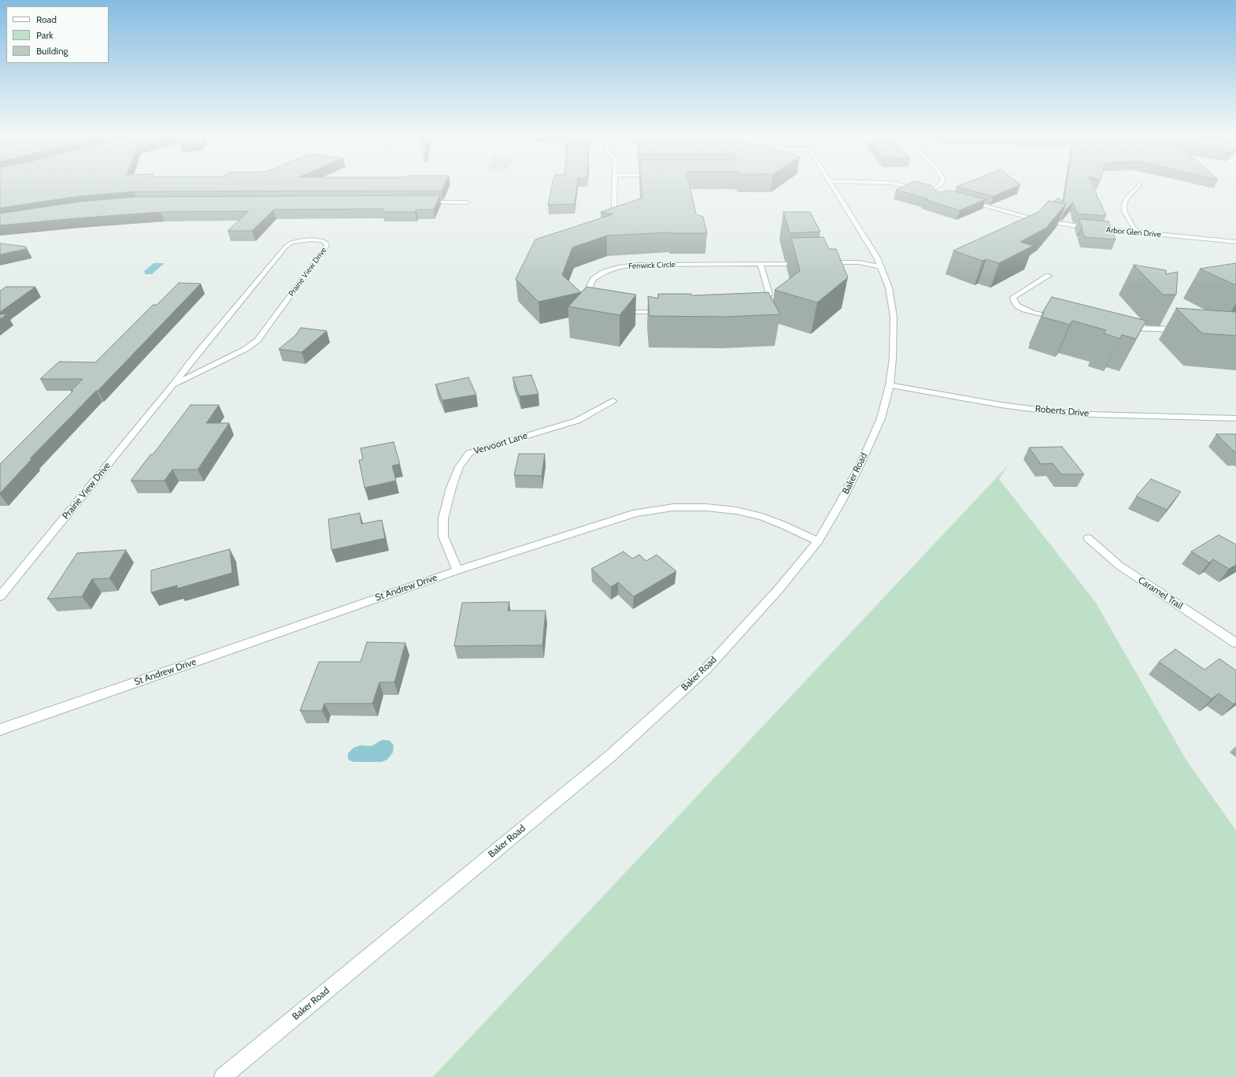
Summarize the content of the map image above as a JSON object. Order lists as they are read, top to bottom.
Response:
{
  "streets": {
    "street": [
      "Arbor Glen Drive",
      "Fenwick Circle",
      "Prairie View Drive",
      "Roberts Drive",
      "Vervoort Lane",
      "Baker Road",
      "St Andrew Drive",
      "Caramel Trail"
    ]
  },
  "crossings": [
    ["Roberts Drive", "Baker Road"],
    ["Vervoort Lane", "St Andrew Drive"],
    ["Baker Road", "St Andrew Drive"]
  ],
  "legend": ["Road", "Park", "Building"]
}
